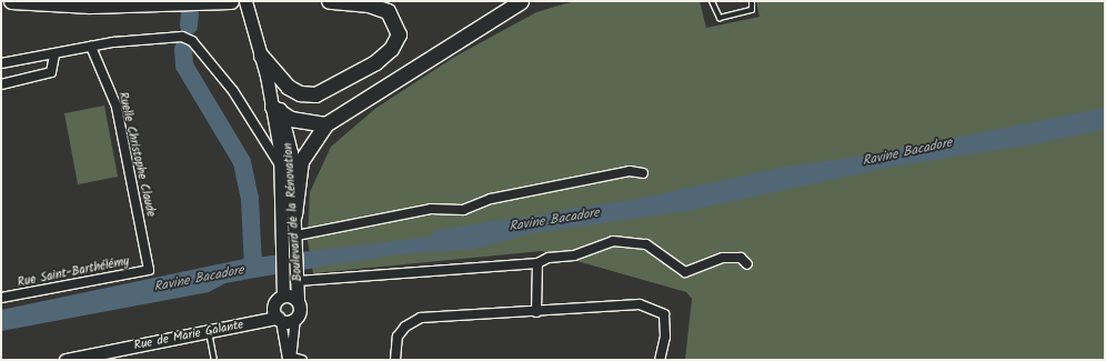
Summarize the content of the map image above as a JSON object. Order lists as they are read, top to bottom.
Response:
{
  "streets": {
    "main road": ["Boulevard de la Rénovation", "Rue de Marie Galante"],
    "street": ["Ruelle Christophe Claude", "Rue Saint-Barthélémy"]
  },
  "crossings": [
    ["Ruelle Christophe Claude", "Rue Saint-Barthélémy"],
    ["Boulevard de la Rénovation", "Rue de Marie Galante"]
  ],
  "water": ["Ravine Bacadore"]
}
